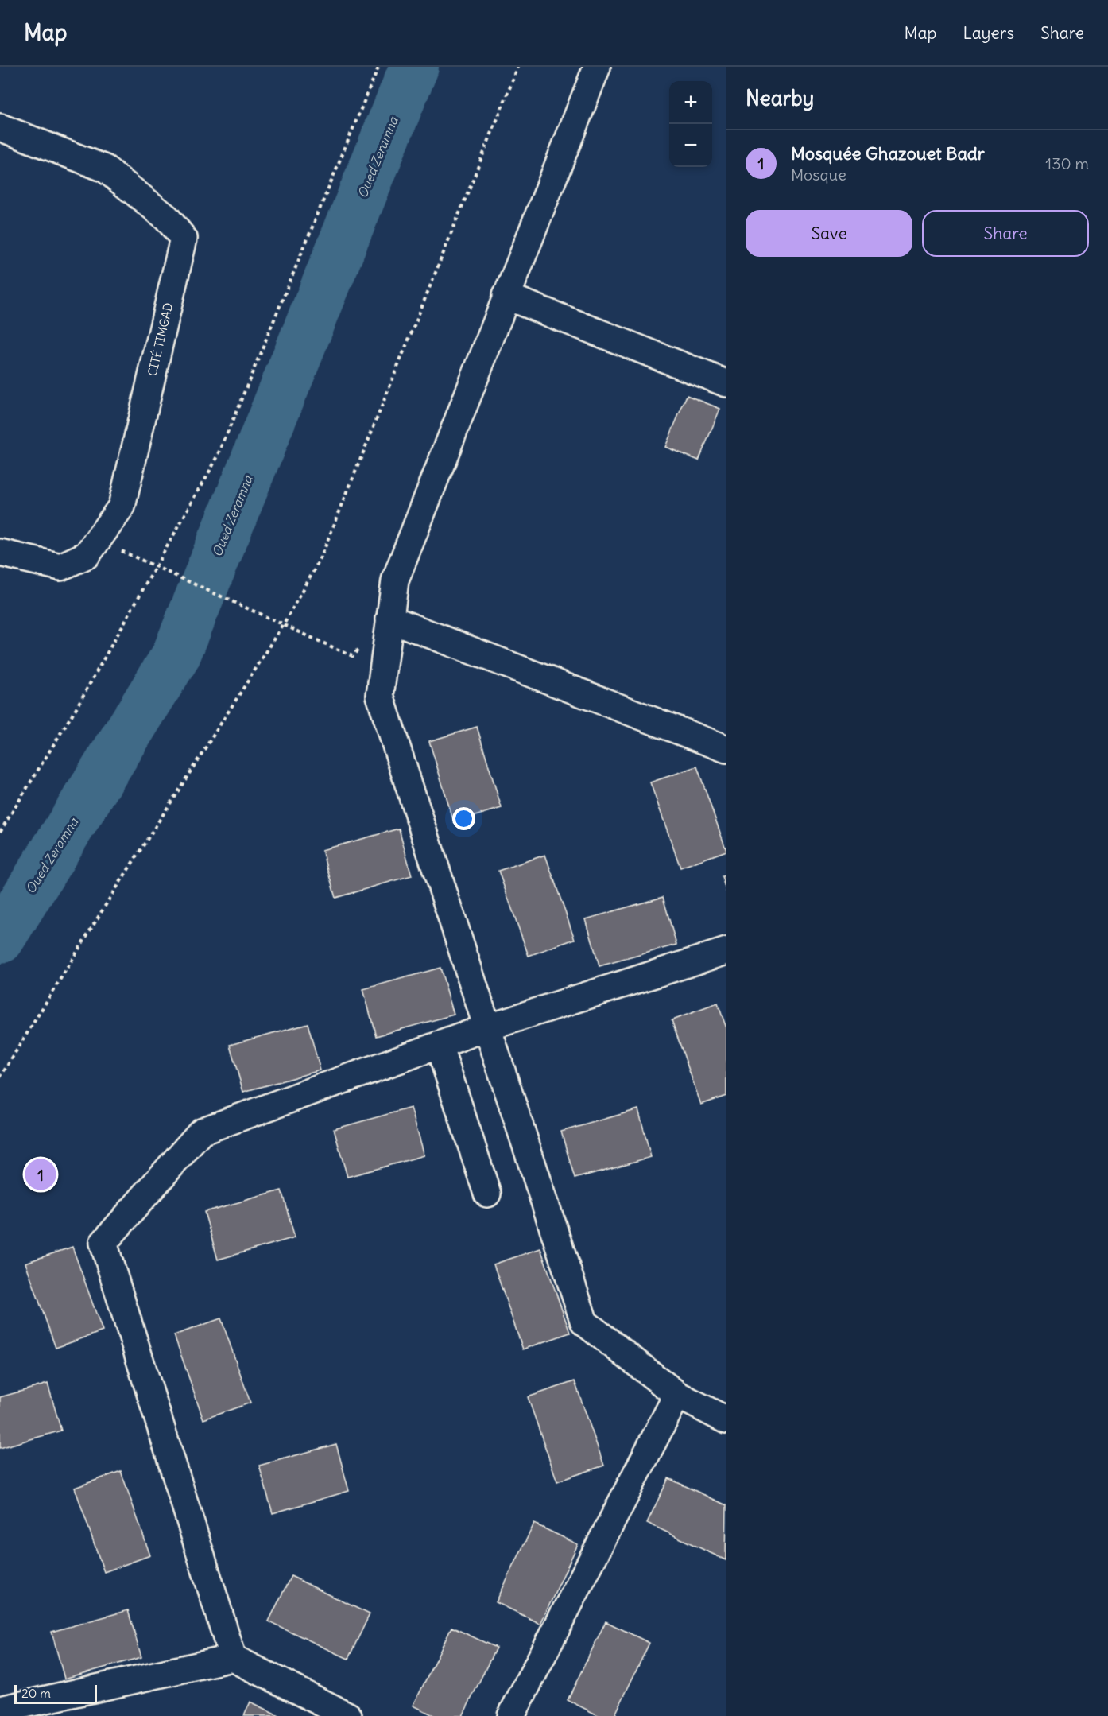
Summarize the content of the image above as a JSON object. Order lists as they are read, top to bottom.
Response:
{
  "streets": {
    "street": ["CITÉ TIMGAD"]
  },
  "water": ["Oued Zeramna"],
  "scale_bar": "20 m",
  "page": {
    "header": "Map",
    "nav": ["Map", "Layers", "Share"],
    "heading": "Nearby",
    "map_buttons": ["+", "−"],
    "list": [
      {
        "mark": "1",
        "name": "Mosquée Ghazouet Badr",
        "note": "Mosque",
        "value": "130 m"
      }
    ],
    "buttons": ["Save", "Share"],
    "pins": "1",
    "scale": "20 m"
  }
}
